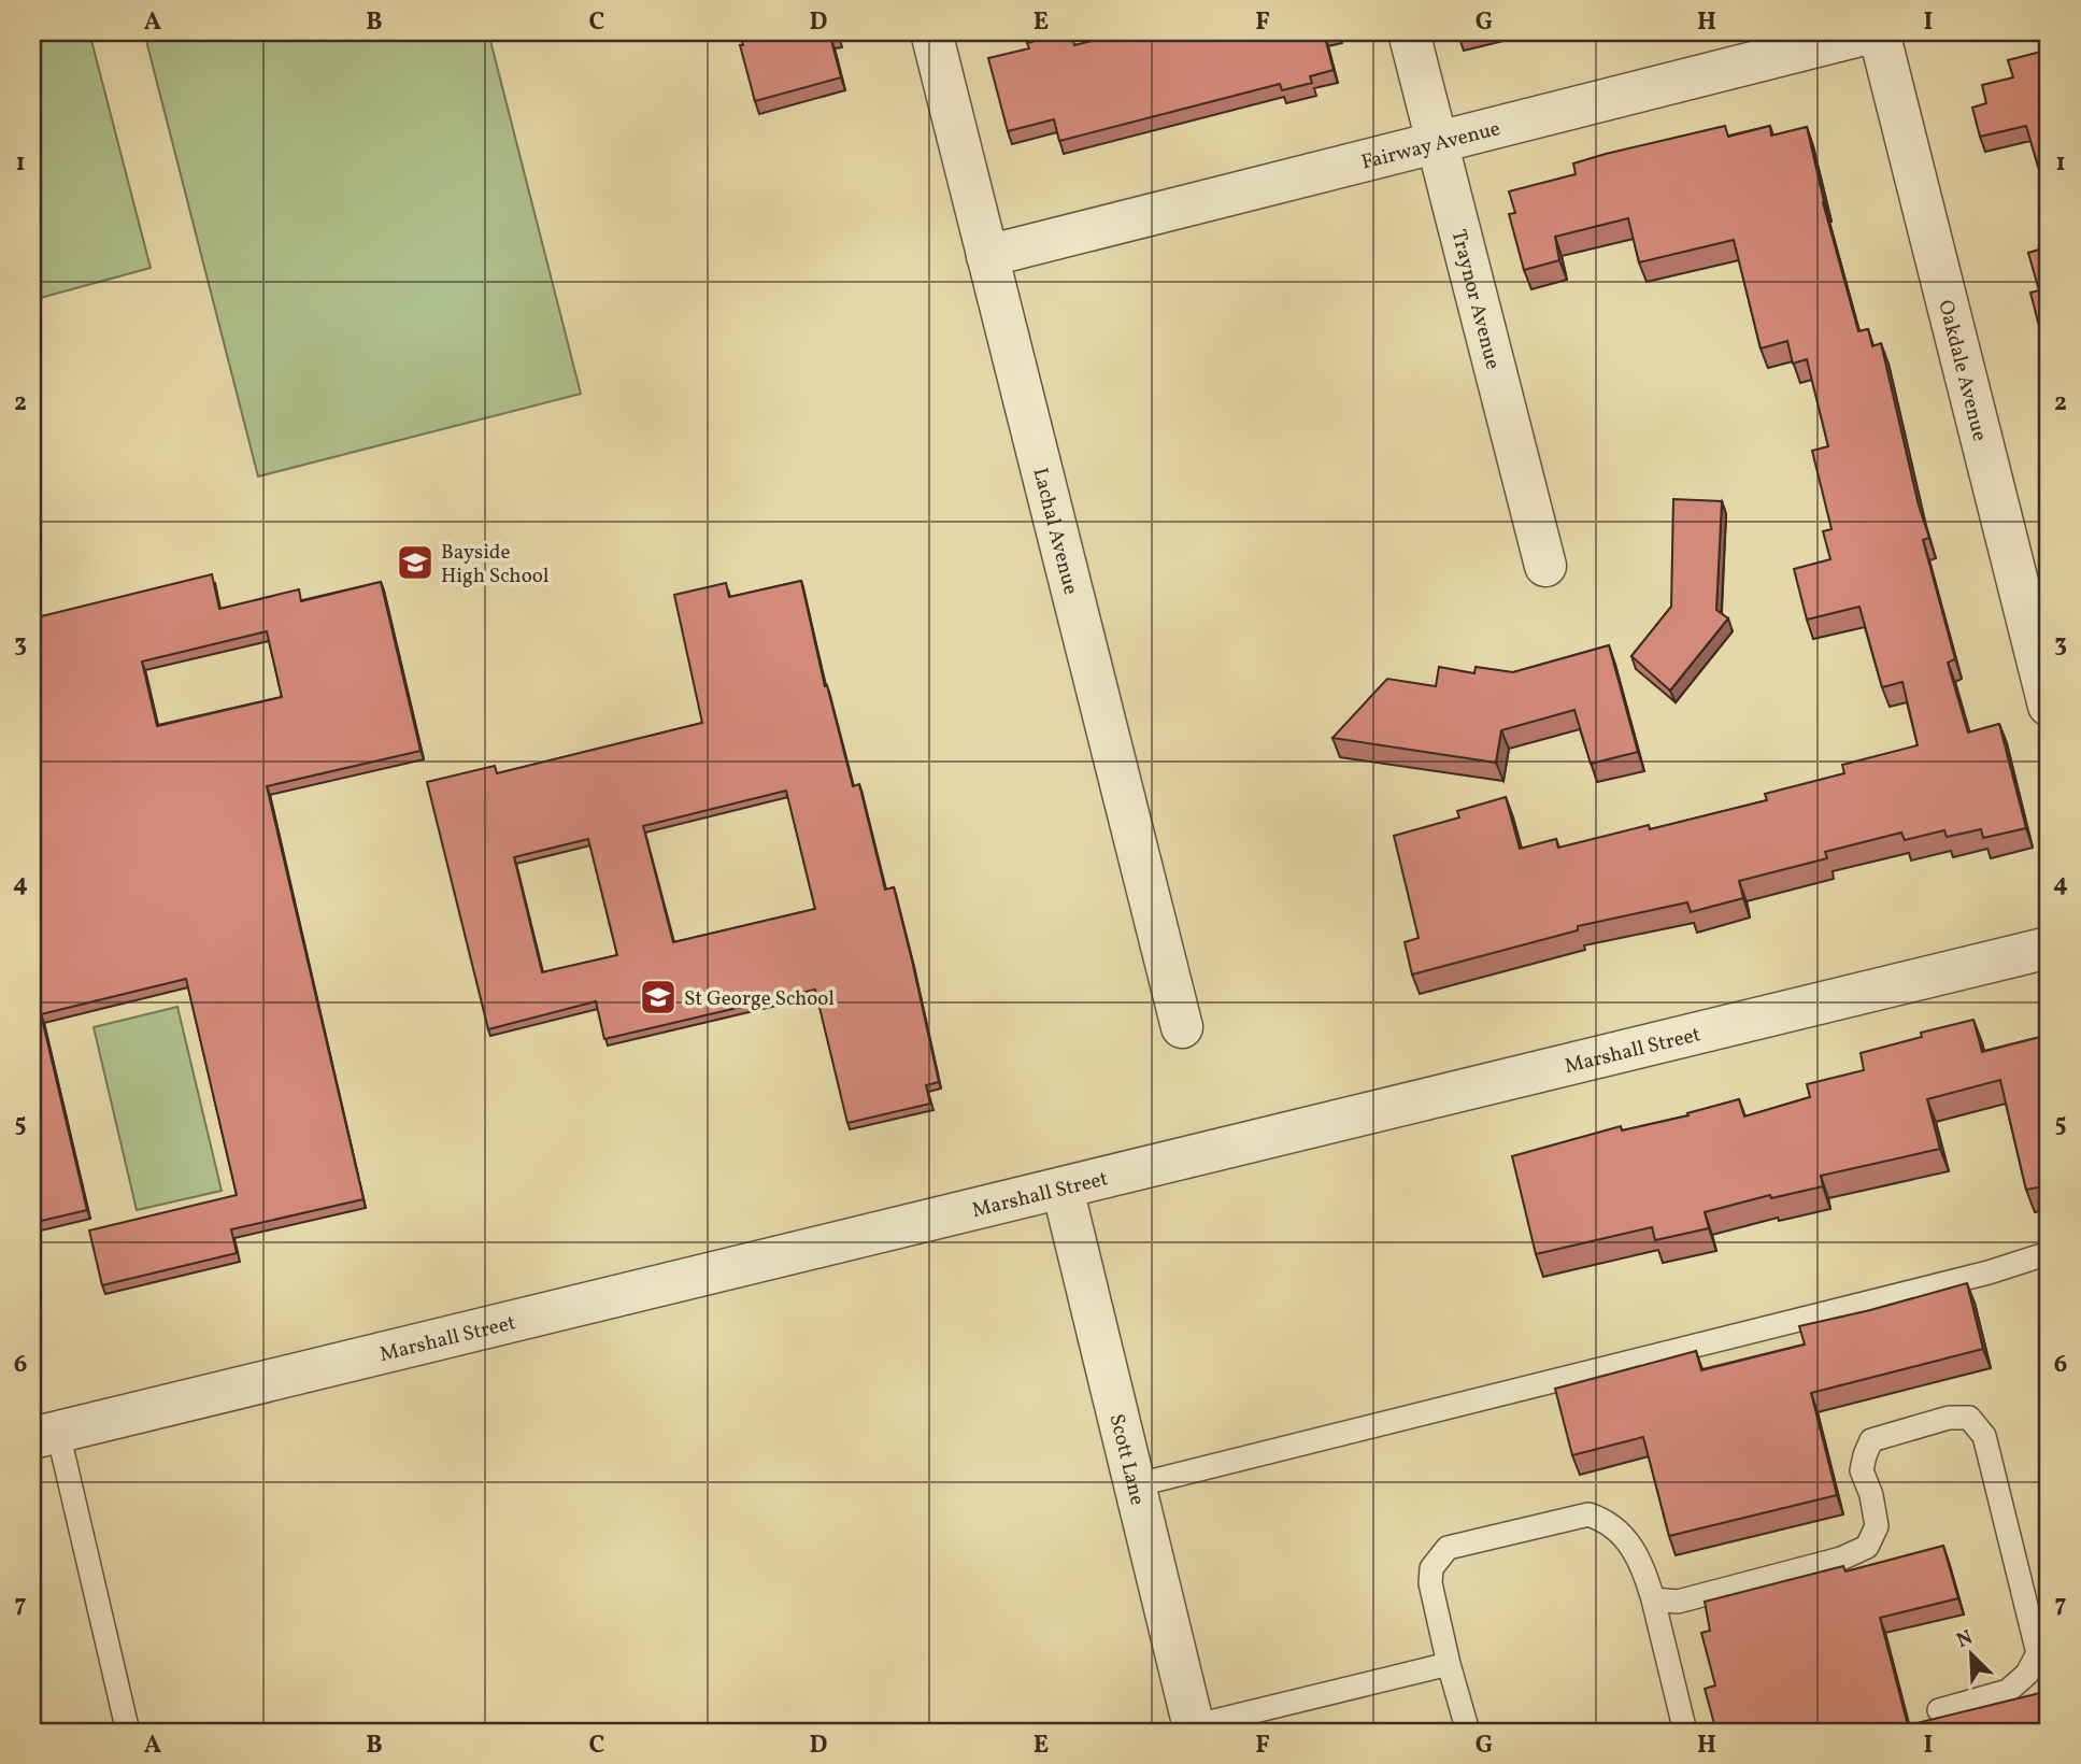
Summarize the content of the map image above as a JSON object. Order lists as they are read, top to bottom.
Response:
{
  "streets": {
    "street": [
      "Fairway Avenue",
      "Traynor Avenue",
      "Oakdale Avenue",
      "Lachal Avenue",
      "Marshall Street",
      "Scott Lane"
    ]
  },
  "crossings": [
    ["Fairway Avenue", "Traynor Avenue"],
    ["Fairway Avenue", "Lachal Avenue"],
    ["Marshall Street", "Scott Lane"]
  ],
  "places": {
    "school or university": ["Bayside High School", "St George School"]
  },
  "north": "top left",
  "grid": {
    "columns": [
      "A",
      "B",
      "C",
      "D",
      "E",
      "F",
      "G",
      "H",
      "I"
    ],
    "rows": [
      "1",
      "2",
      "3",
      "4",
      "5",
      "6",
      "7"
    ]
  }
}
